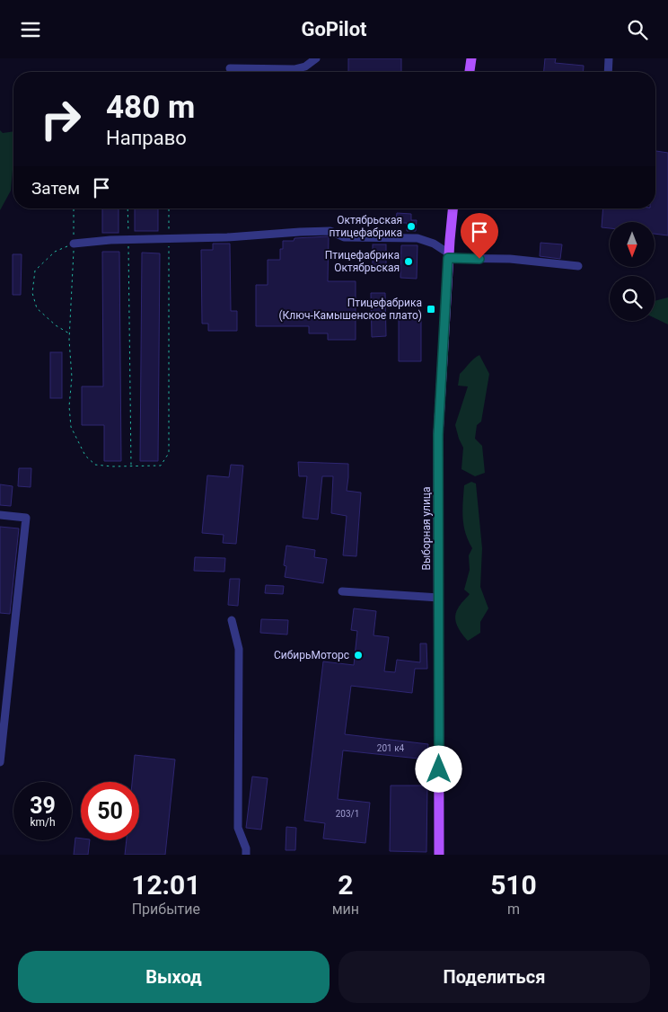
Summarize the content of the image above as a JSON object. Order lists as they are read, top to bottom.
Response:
{
  "streets": {
    "main road": ["Выборная улица"]
  },
  "places": {
    "other": ["Октябрьская птицефабрика", "Птицефабрика Октябрьская", "СибирьМоторс"],
    "transit": ["Птицефабрика (Ключ-Камышенское плато)"]
  },
  "house_numbers": ["201 к4", "203/1"],
  "north": "bottom",
  "page": {
    "header": "GoPilot",
    "turn": ["480 m", "Направо"],
    "then": "Затем",
    "speed": "39 km/h",
    "limit": "50",
    "eta": [
      "12:01",
      "Прибытие",
      "2",
      "мин",
      "510",
      "m"
    ],
    "buttons": ["Выход", "Поделиться"]
  }
}
